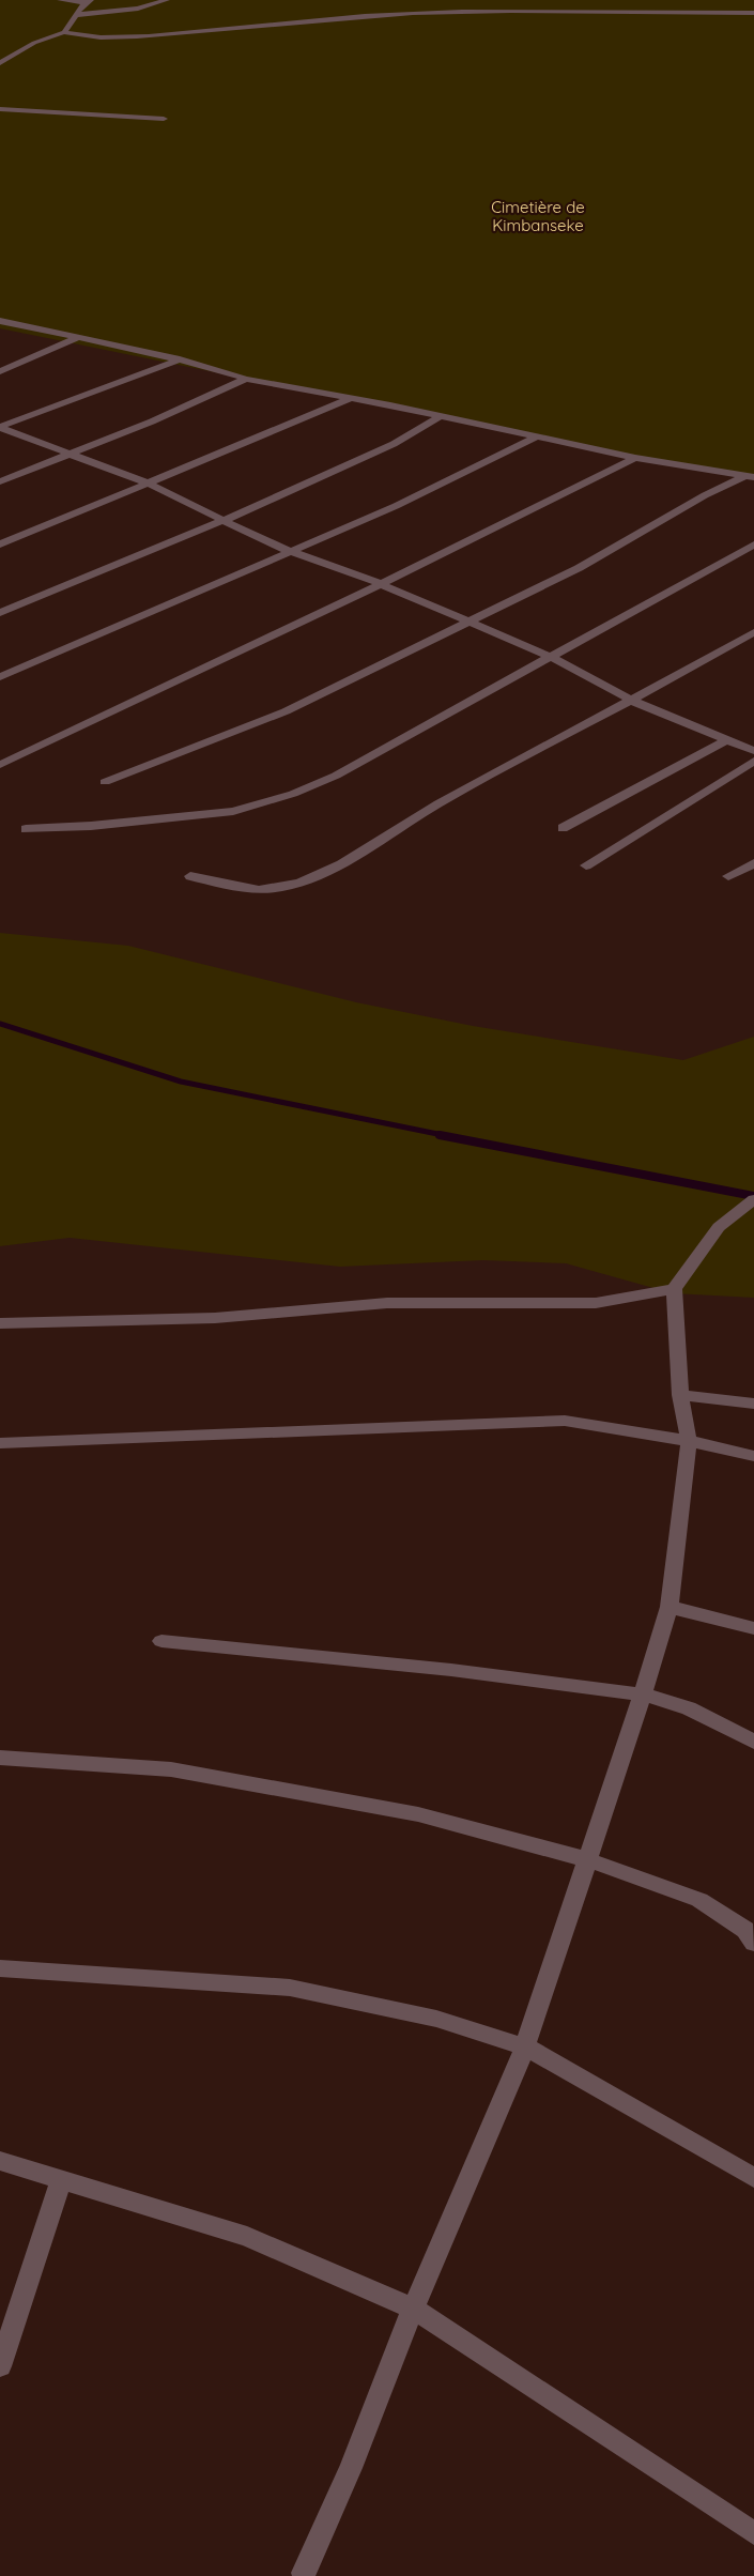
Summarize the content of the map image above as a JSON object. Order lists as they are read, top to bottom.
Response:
{
  "parks": ["Cimetière de Kimbanseke"]
}
